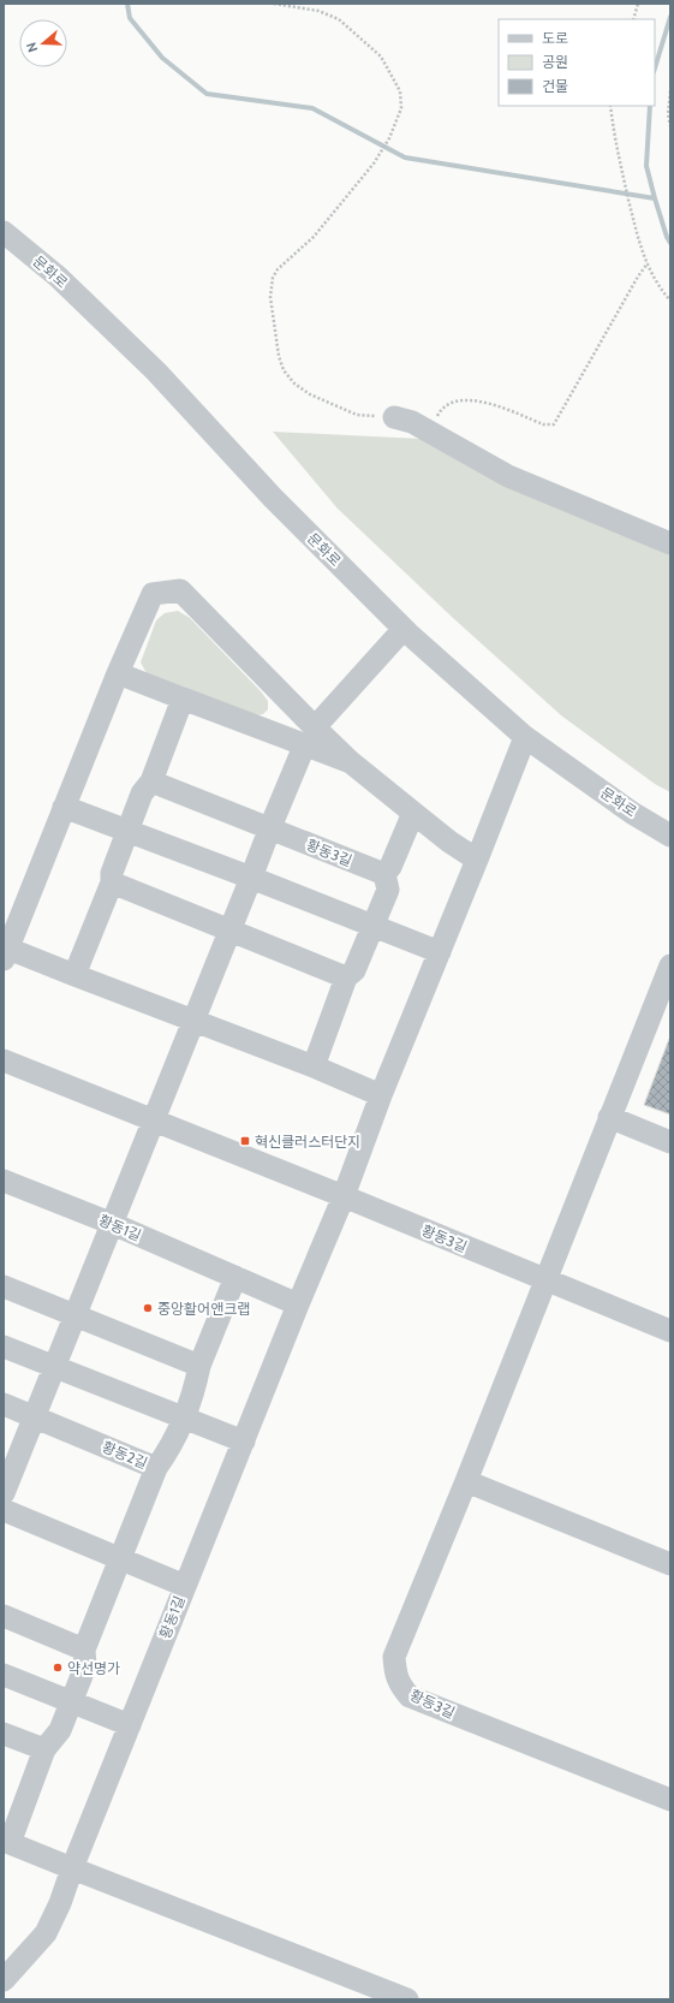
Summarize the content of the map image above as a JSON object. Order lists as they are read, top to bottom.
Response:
{
  "streets": {
    "street": [
      "문화로",
      "황동3길",
      "황동1길",
      "황동2길"
    ]
  },
  "crossings": [
    ["황동3길", "황동1길"]
  ],
  "places": {
    "transit": ["혁신클러스터단지"],
    "other": ["중앙활어앤크랩", "약선명가"]
  },
  "legend": ["도로", "공원", "건물"],
  "north": "left"
}
